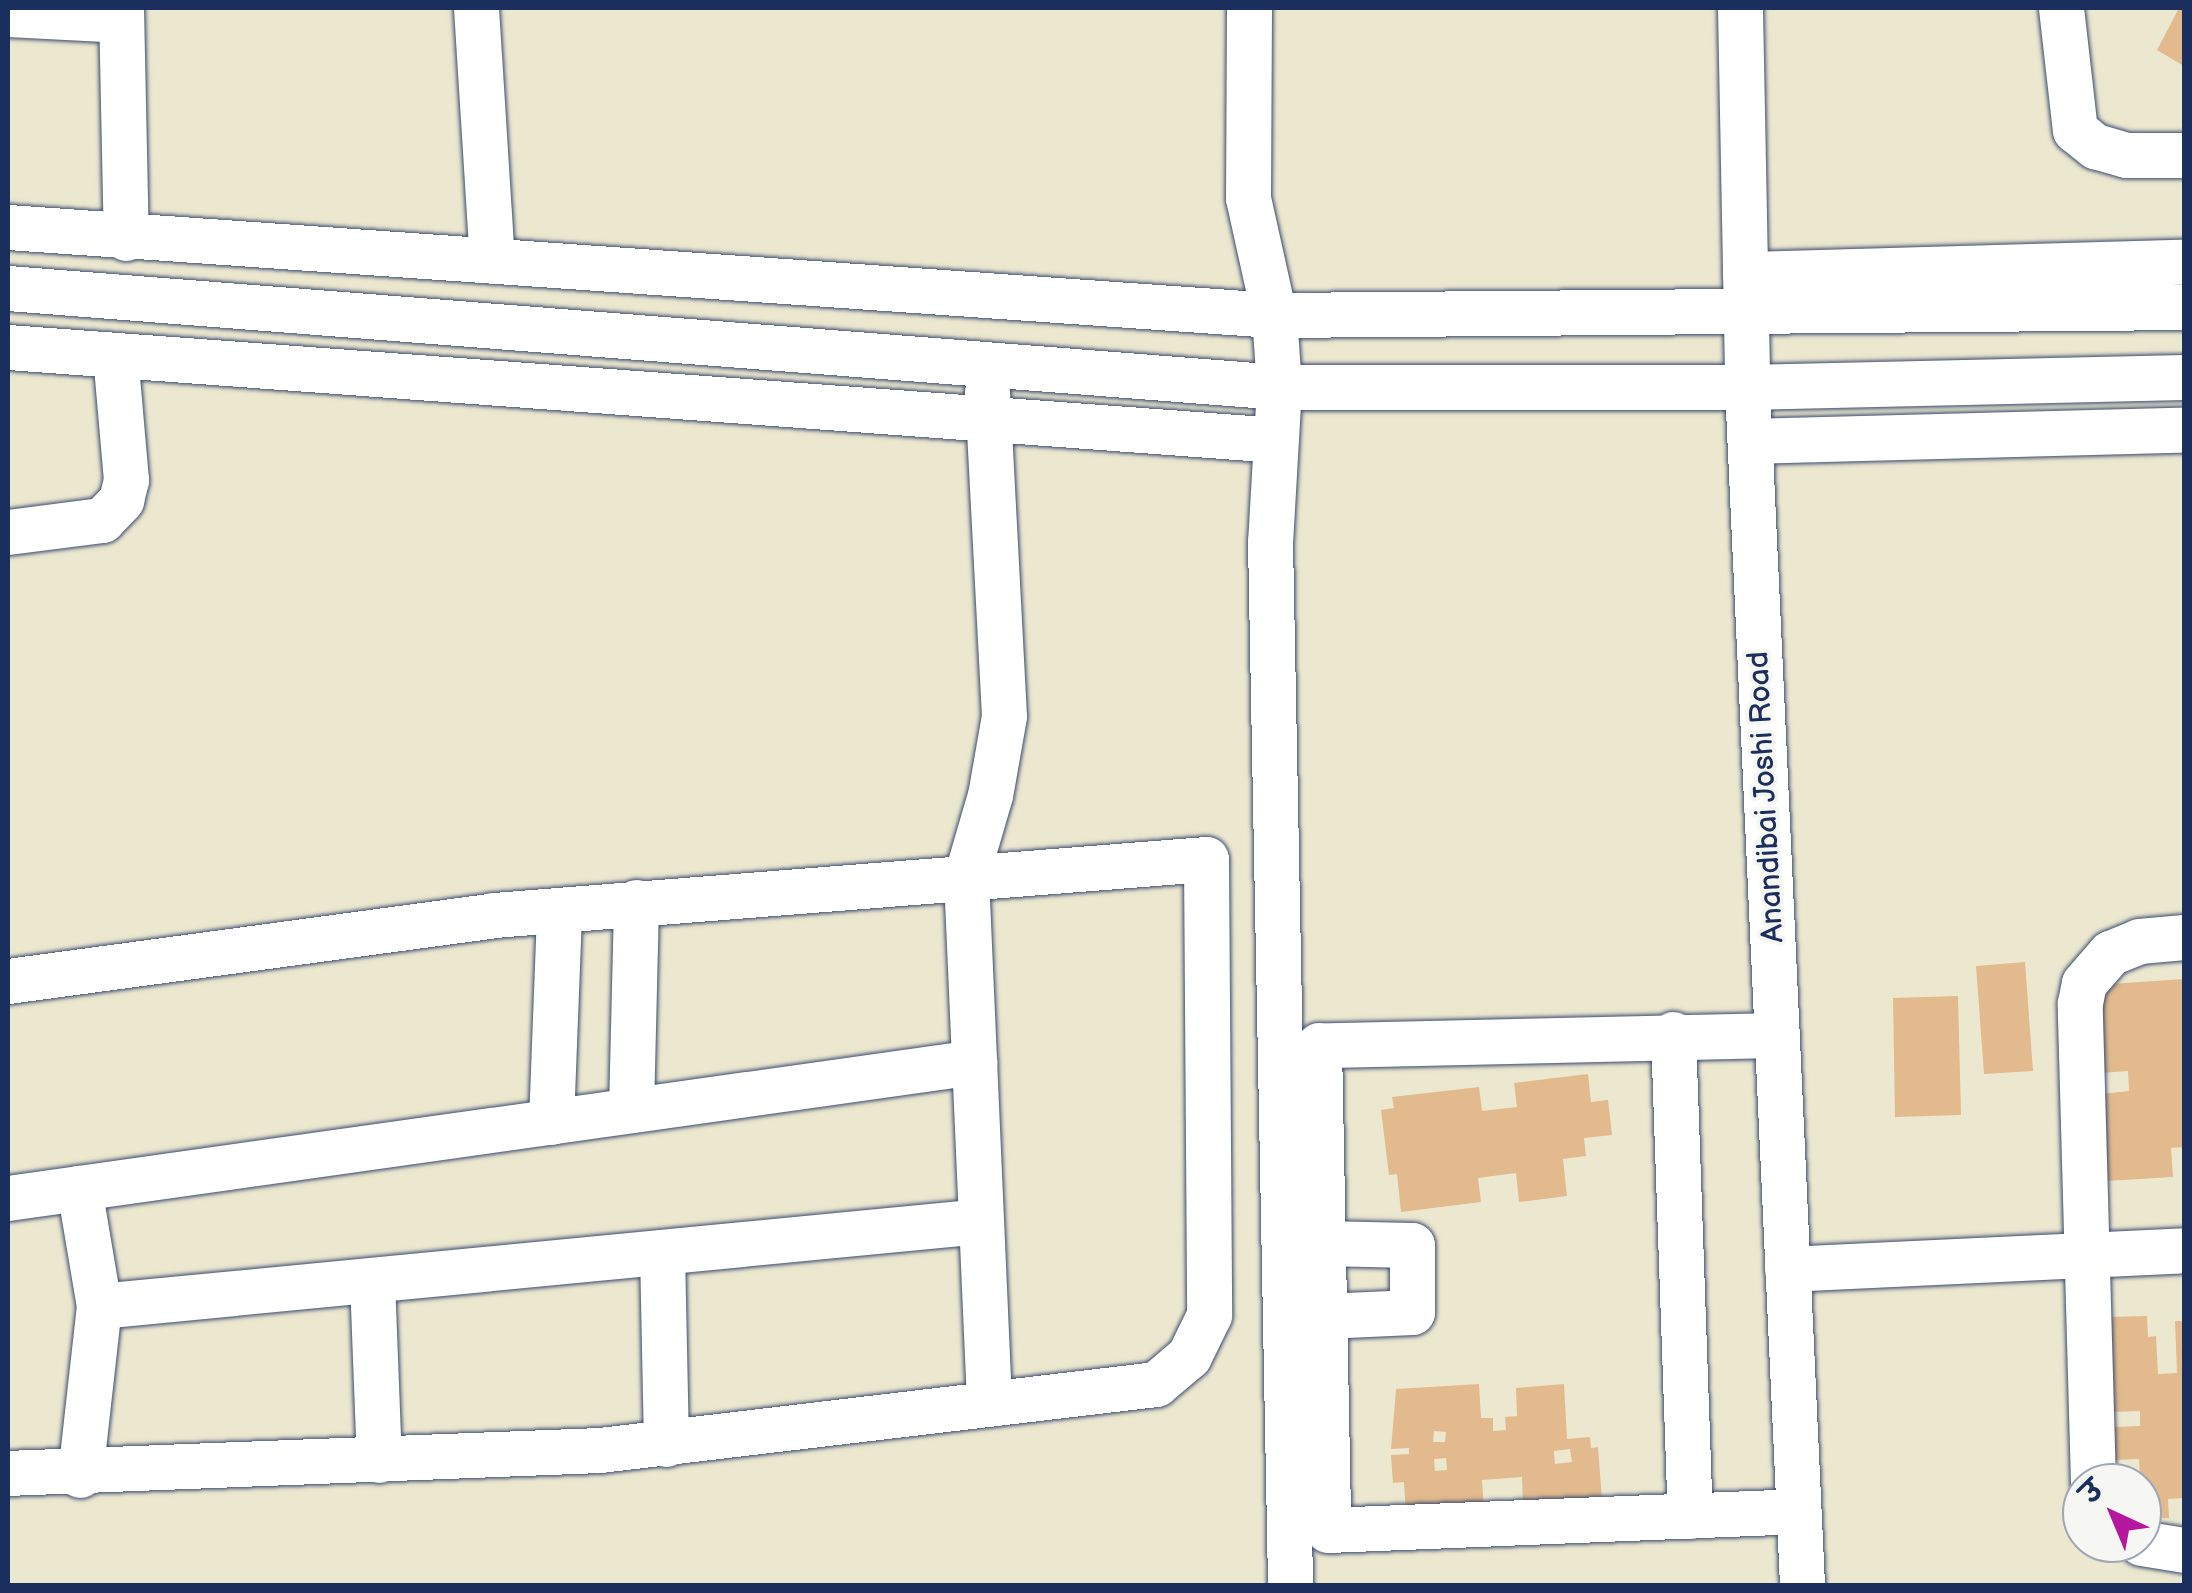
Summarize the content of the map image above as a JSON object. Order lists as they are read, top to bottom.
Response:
{
  "streets": {
    "street": ["Anandibai Joshi Road"]
  },
  "north": "top left"
}
